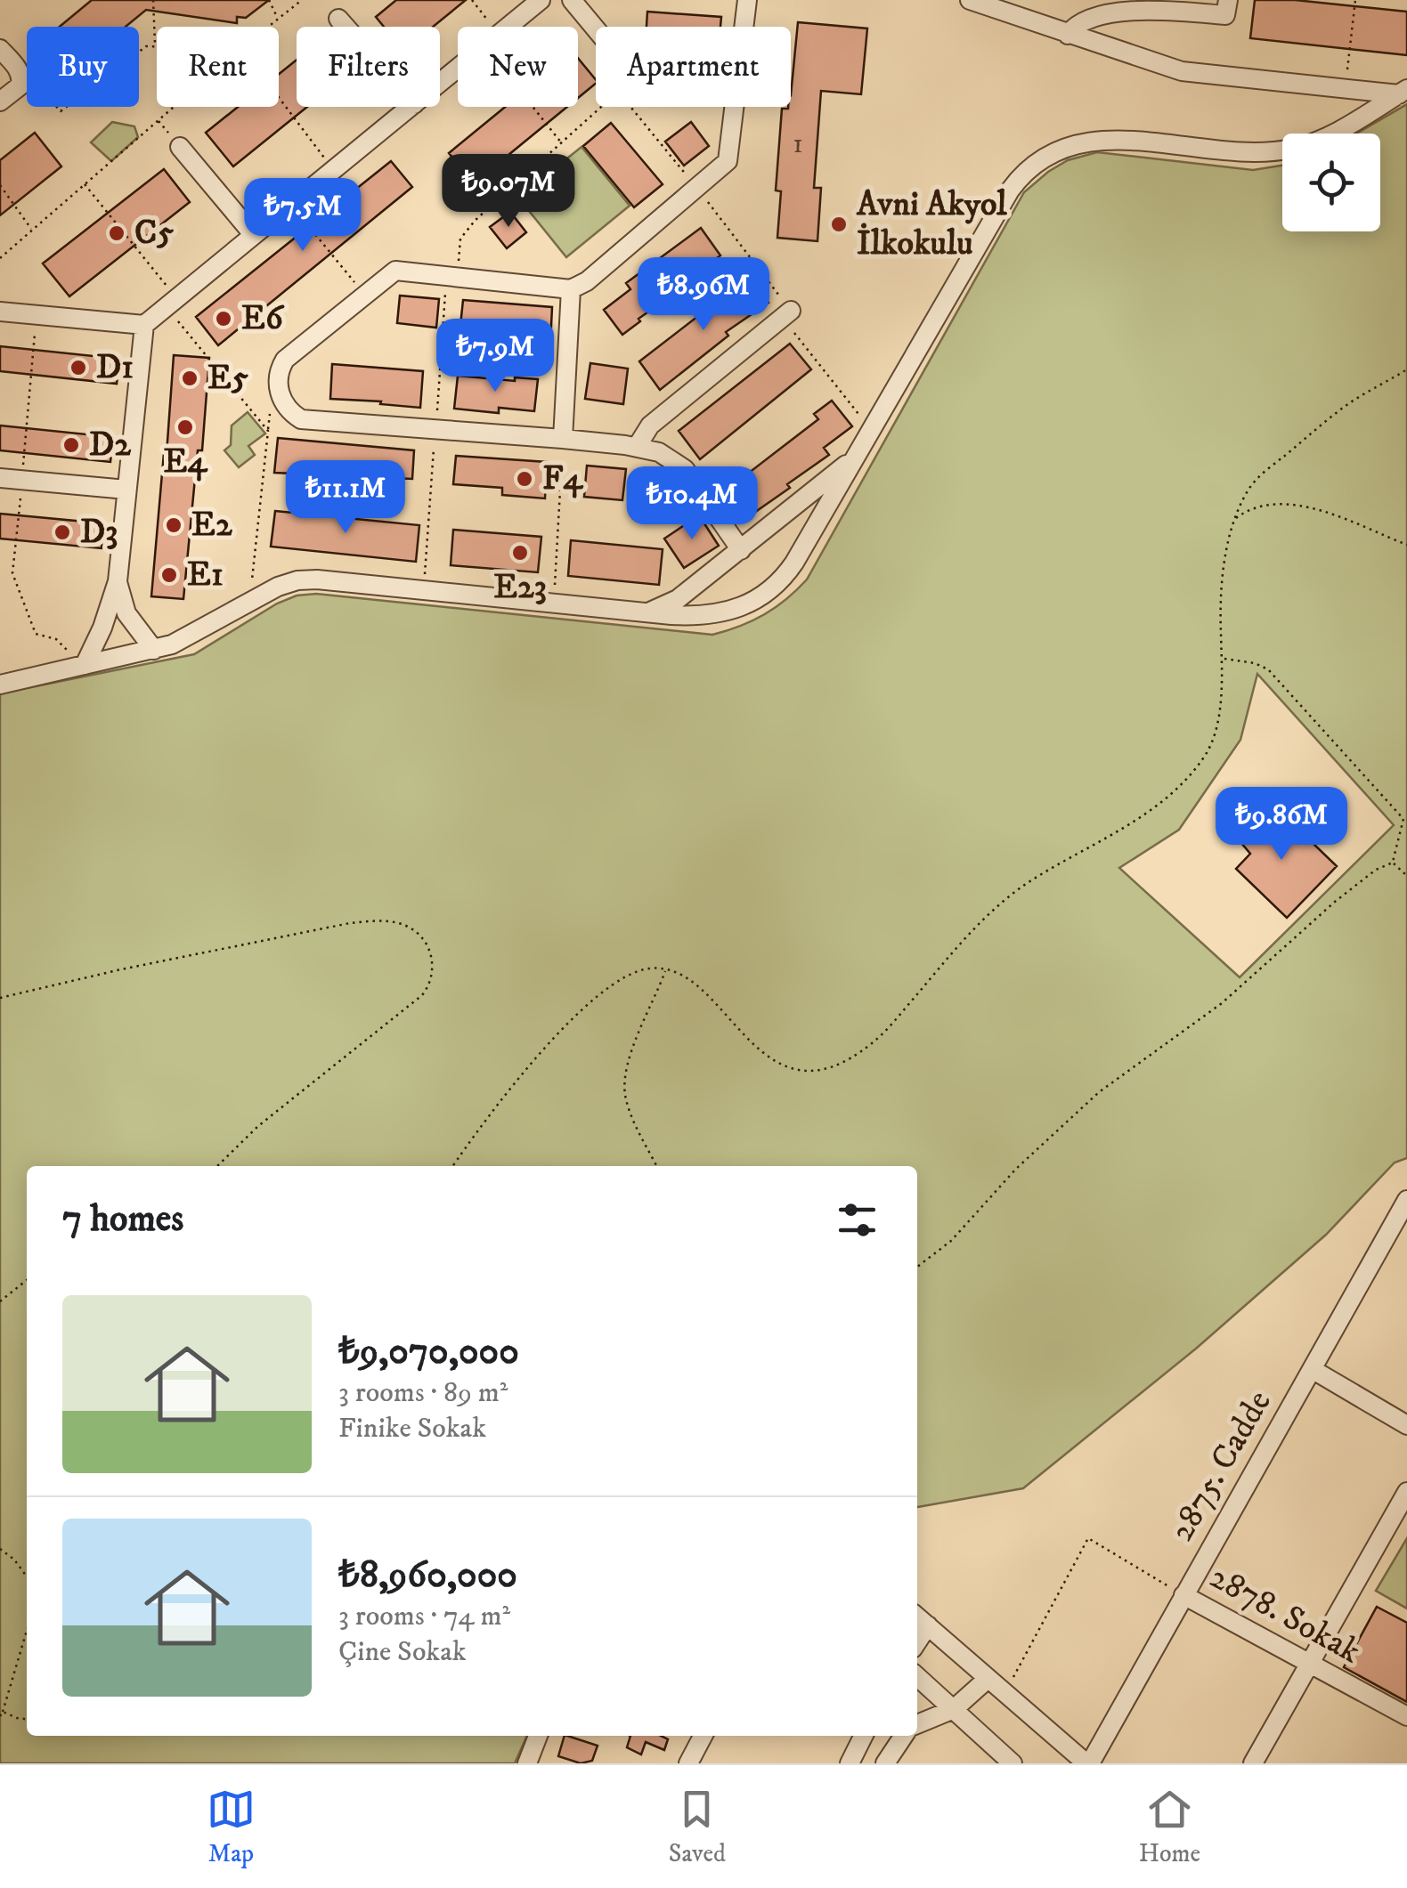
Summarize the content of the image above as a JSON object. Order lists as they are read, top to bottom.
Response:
{
  "streets": {
    "street": ["2875. Cadde", "2878. Sokak"]
  },
  "crossings": [
    ["2875. Cadde", "2878. Sokak"]
  ],
  "places": [
    "Avni Akyol İlkokulu",
    "C5",
    "E6",
    "D1",
    "E5",
    "E4",
    "D2",
    "F4",
    "E2",
    "D3",
    "E23",
    "E1"
  ],
  "house_numbers": ["1"],
  "page": {
    "chip": [
      "Buy",
      "Rent",
      "Filters",
      "New",
      "Apartment"
    ],
    "price": [
      "₺9.07M",
      "₺7.5M",
      "₺8.96M",
      "₺7.9M",
      "₺11.1M",
      "₺10.4M",
      "₺9.86M"
    ],
    "heading": "7 homes",
    "list": [
      {
        "name": "₺9,070,000",
        "note": "3 rooms · 89 m² · Finike Sokak"
      },
      {
        "name": "₺8,960,000",
        "note": "3 rooms · 74 m² · Çine Sokak"
      }
    ],
    "tabs": ["Map", "Saved", "Home"]
  }
}
